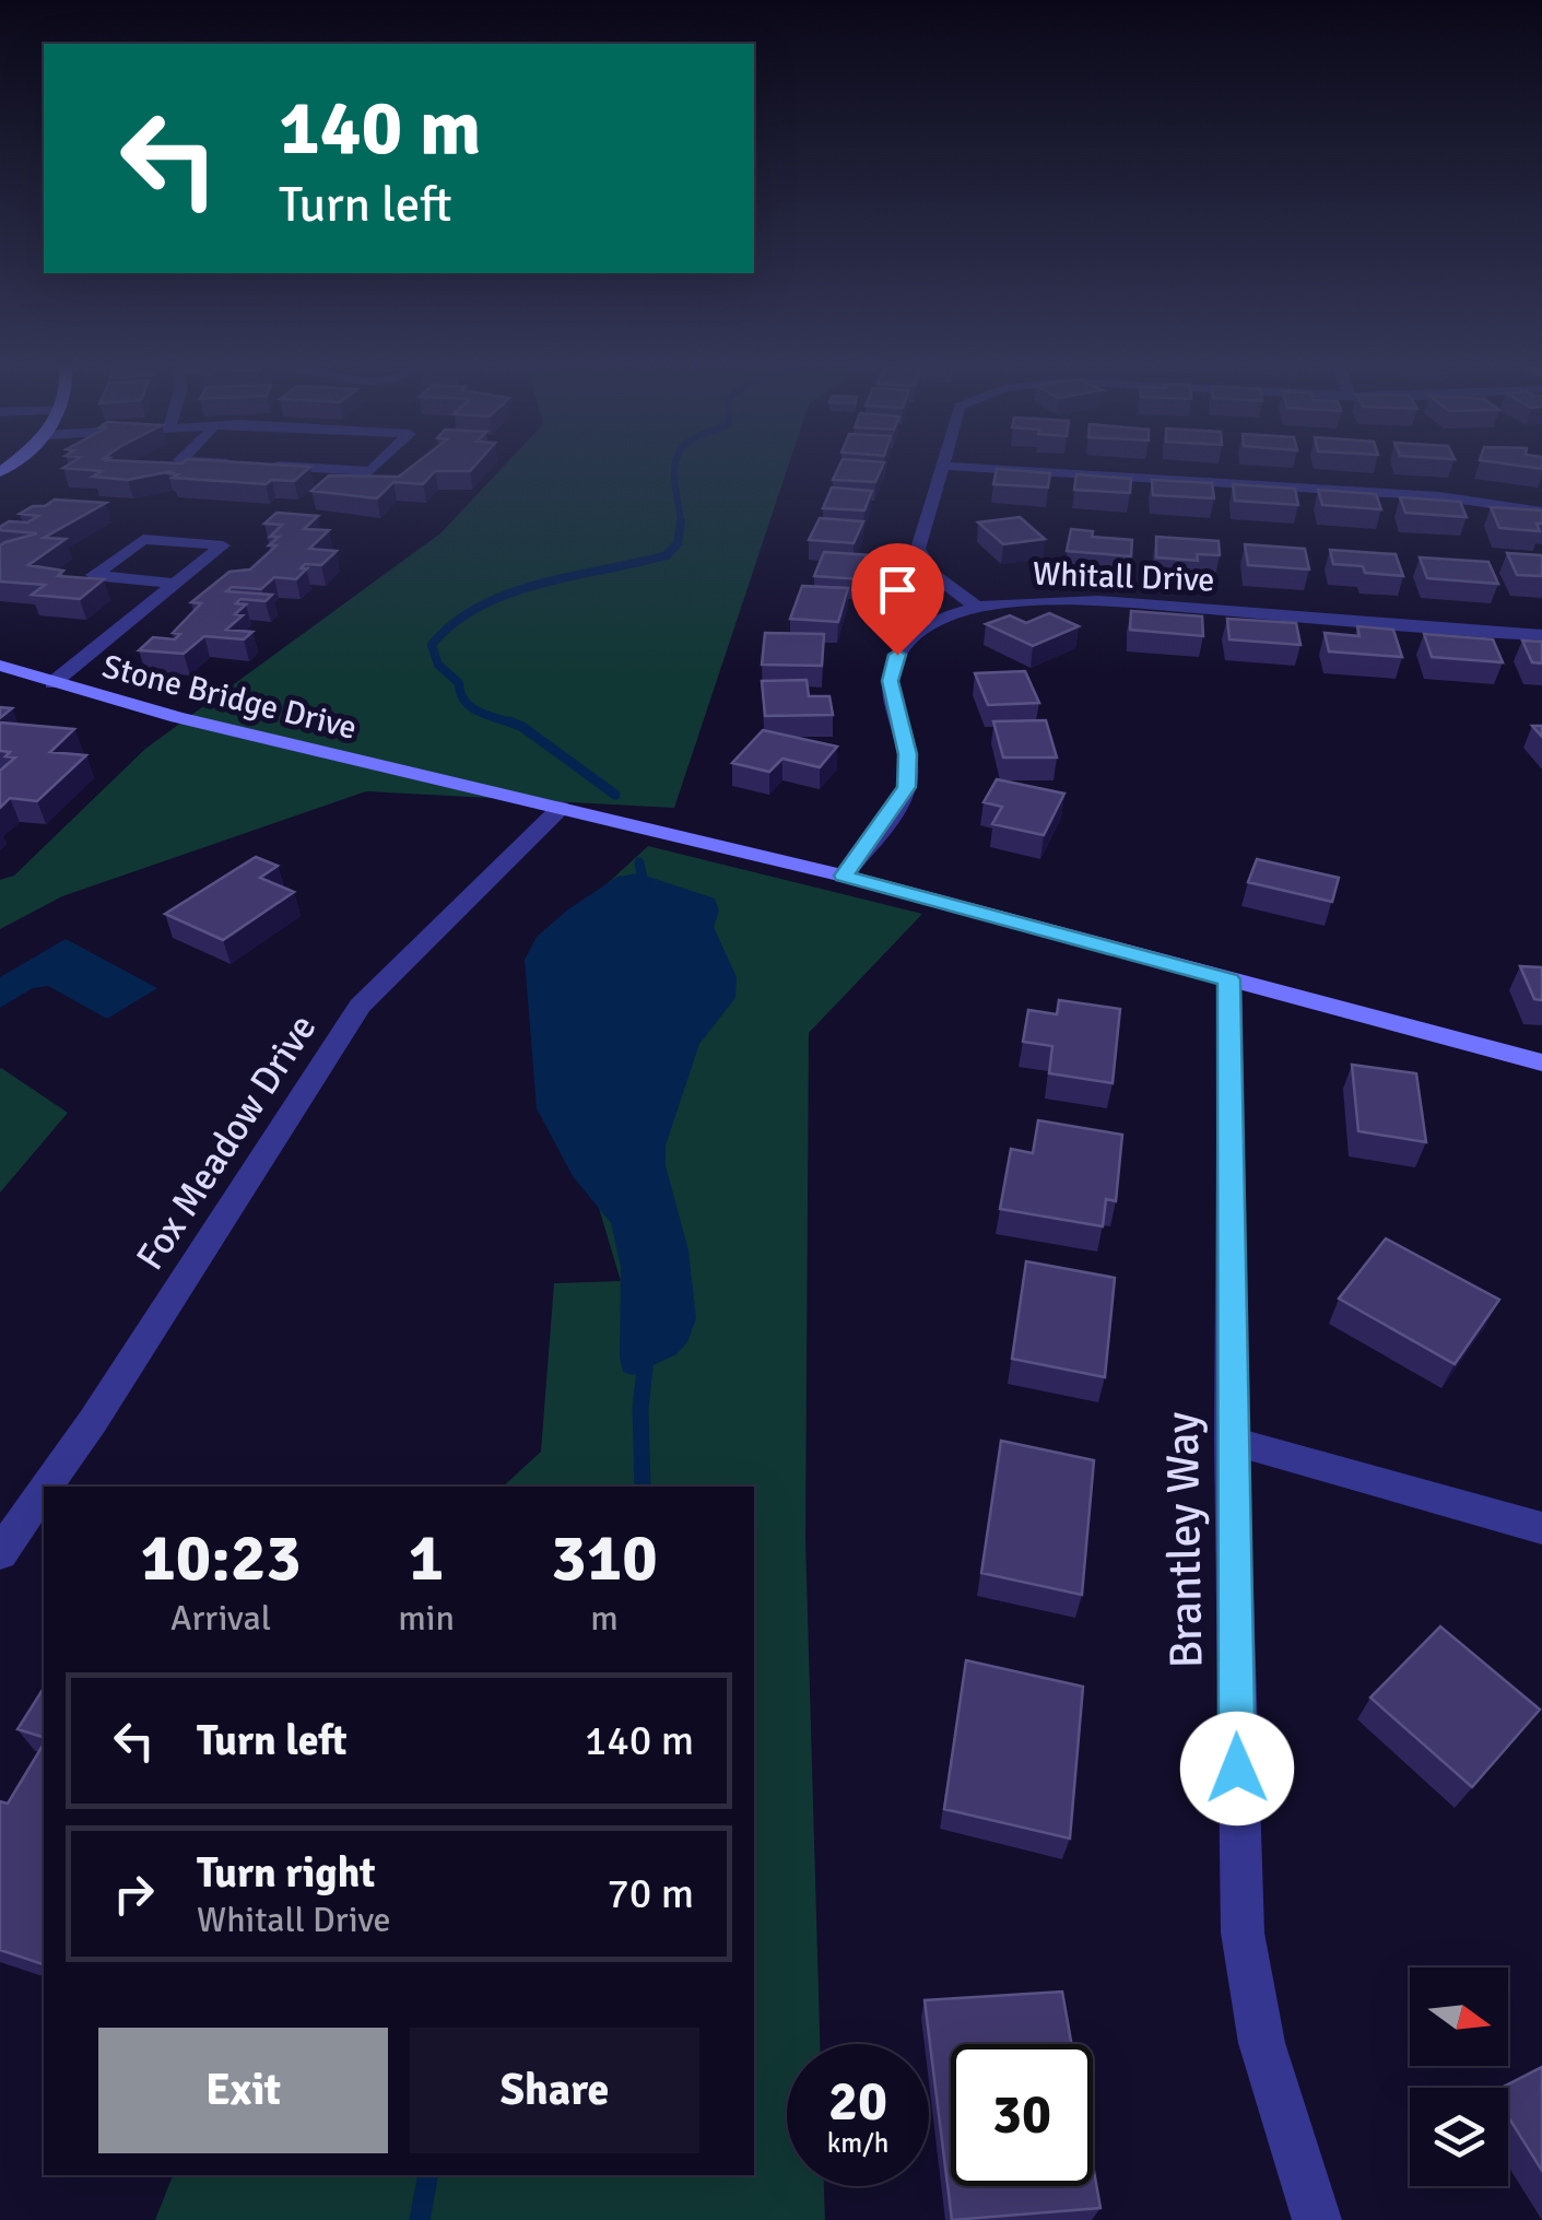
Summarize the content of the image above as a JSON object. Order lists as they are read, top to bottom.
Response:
{
  "streets": {
    "street": [
      "Whitall Drive",
      "Stone Bridge Drive",
      "Fox Meadow Drive",
      "Brantley Way"
    ]
  },
  "crossings": [
    ["Whitall Drive", "Stone Bridge Drive"],
    ["Stone Bridge Drive", "Fox Meadow Drive"],
    ["Stone Bridge Drive", "Brantley Way"]
  ],
  "north": "right",
  "page": {
    "turn": ["140 m", "Turn left"],
    "eta": [
      "10:23",
      "Arrival",
      "1",
      "min",
      "310",
      "m"
    ],
    "list": [
      {
        "name": "Turn left",
        "value": "140 m"
      },
      {
        "name": "Turn right",
        "note": "Whitall Drive",
        "value": "70 m"
      }
    ],
    "buttons": ["Exit", "Share"],
    "speed": "20 km/h",
    "limit": "30"
  }
}
